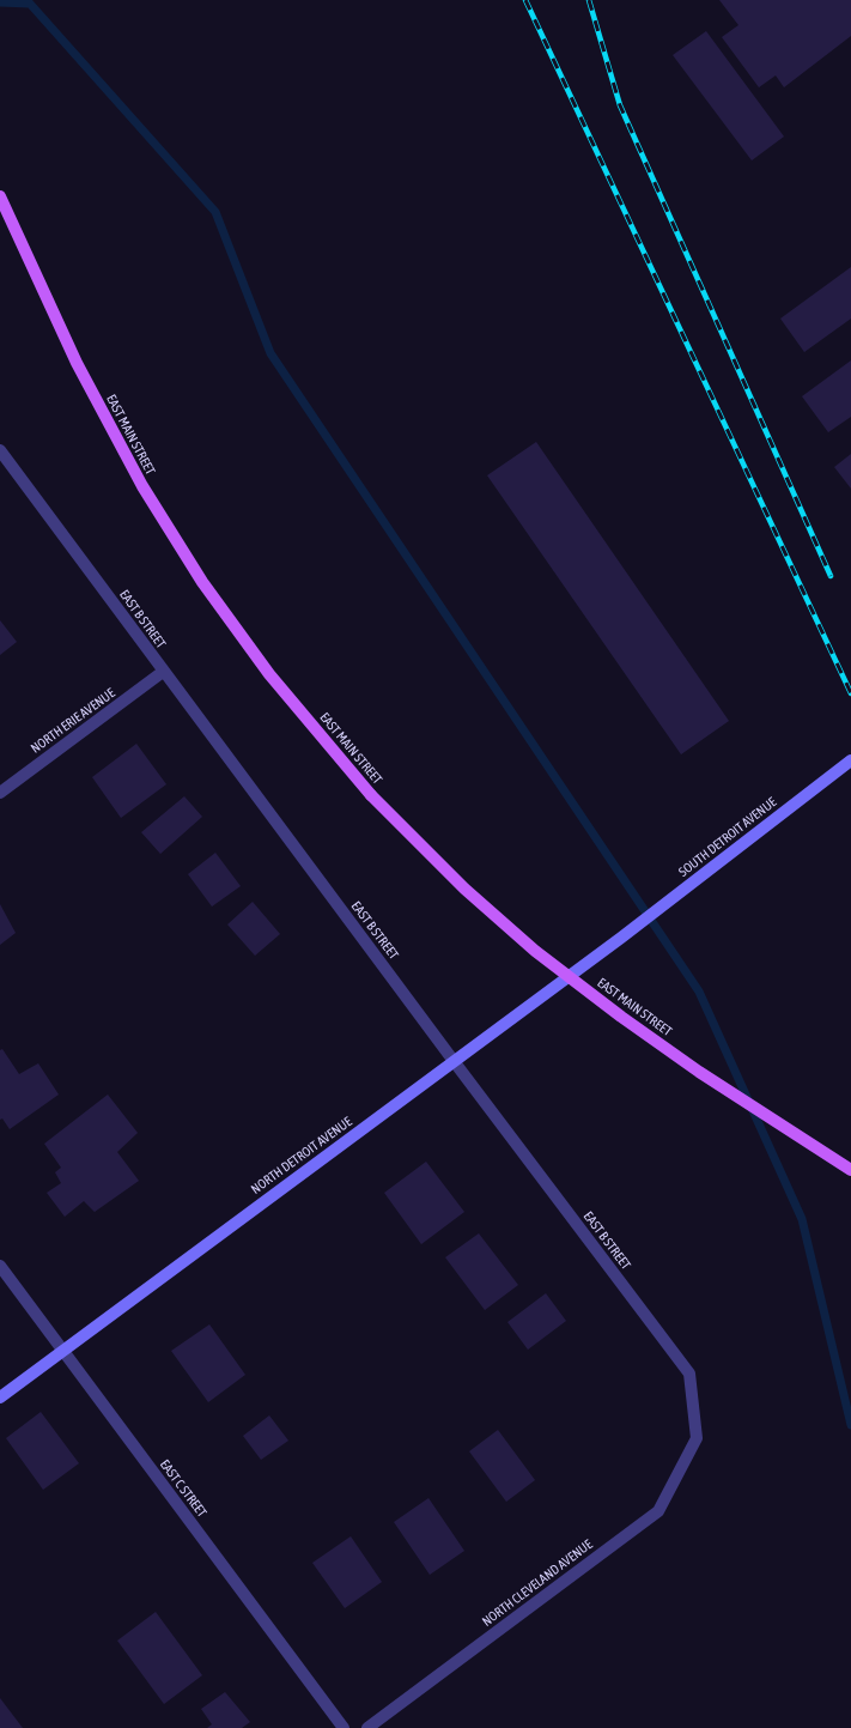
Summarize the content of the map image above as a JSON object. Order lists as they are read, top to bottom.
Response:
{
  "streets": {
    "main road": ["EAST MAIN STREET"],
    "street": [
      "EAST B STREET",
      "NORTH ERIE AVENUE",
      "SOUTH DETROIT AVENUE",
      "NORTH DETROIT AVENUE",
      "EAST C STREET",
      "NORTH CLEVELAND AVENUE"
    ]
  },
  "crossings": [
    ["EAST B STREET", "NORTH ERIE AVENUE"],
    ["EAST B STREET", "NORTH DETROIT AVENUE"],
    ["EAST B STREET", "NORTH CLEVELAND AVENUE"],
    ["SOUTH DETROIT AVENUE", "NORTH DETROIT AVENUE"],
    ["NORTH DETROIT AVENUE", "EAST C STREET"]
  ]
}
